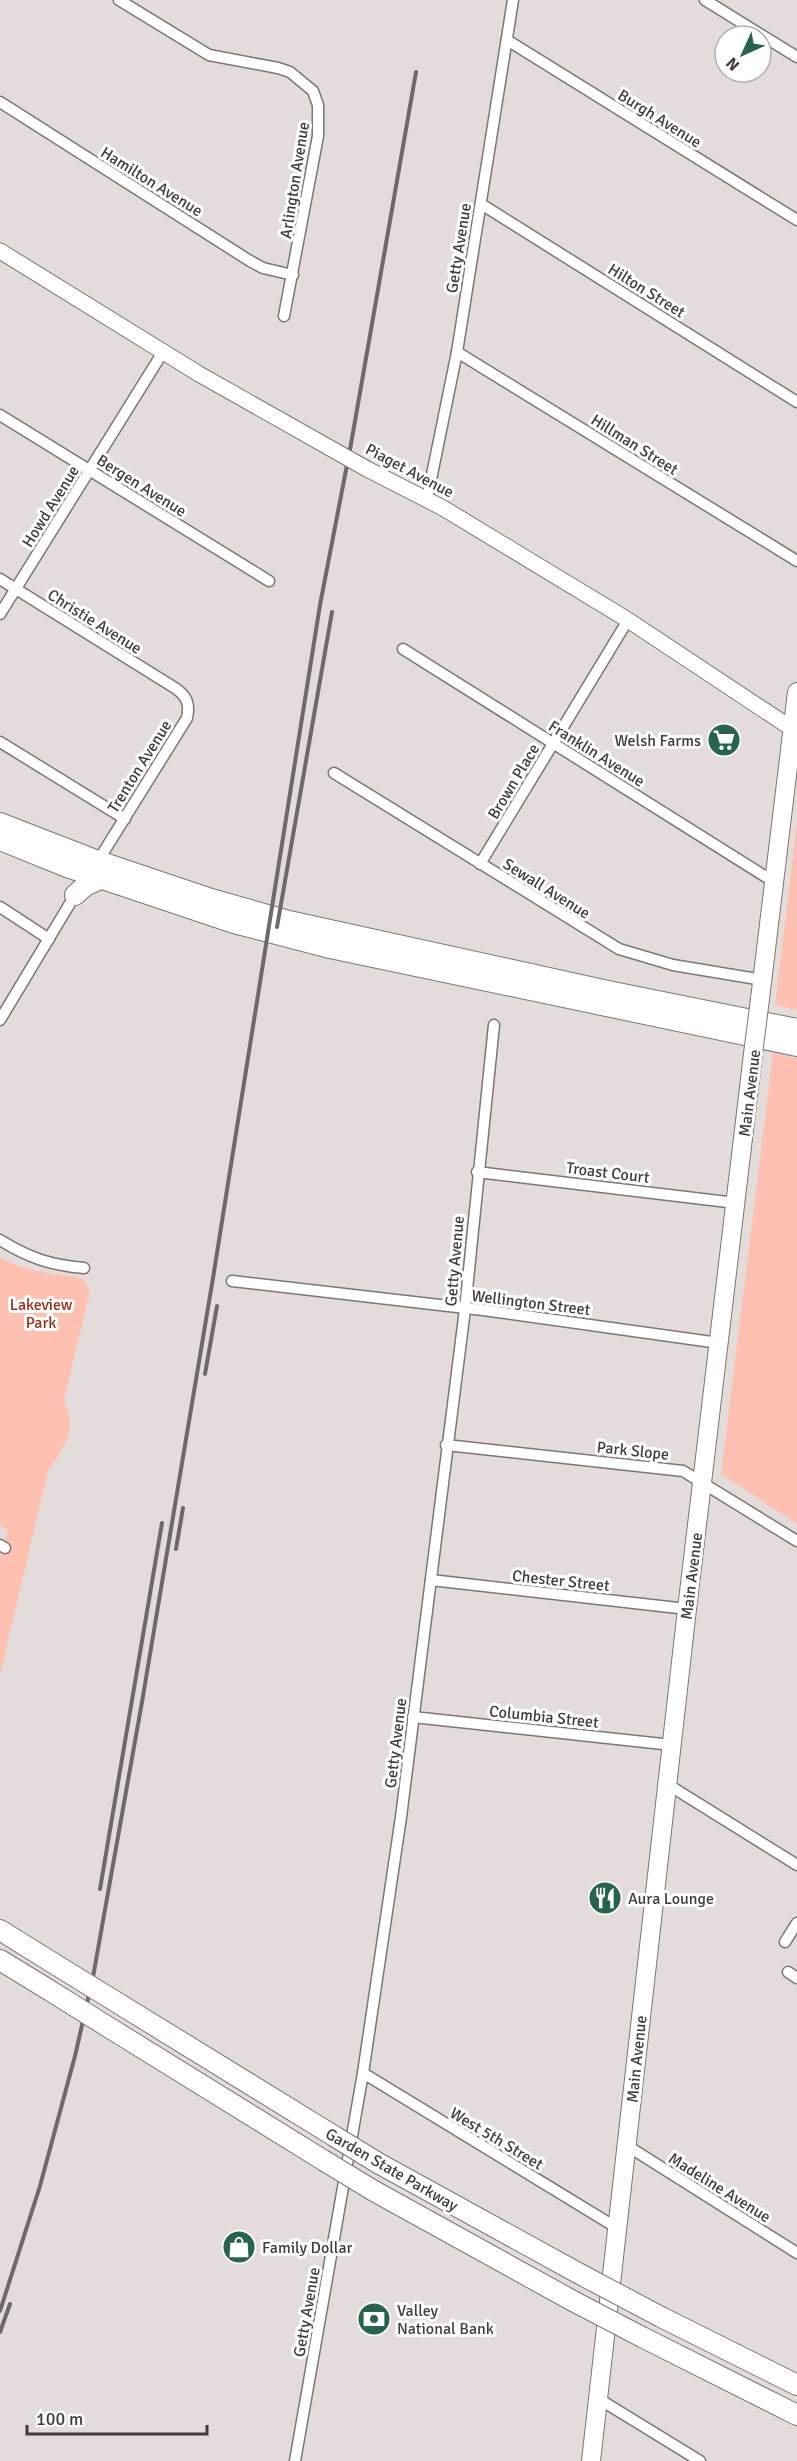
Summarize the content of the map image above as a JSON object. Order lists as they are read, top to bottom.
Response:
{
  "streets": {
    "highway": ["Garden State Parkway"],
    "main road": ["Main Avenue"],
    "street": [
      "Burgh Avenue",
      "Arlington Avenue",
      "Hamilton Avenue",
      "Getty Avenue",
      "Hilton Street",
      "Hillman Street",
      "Piaget Avenue",
      "Bergen Avenue",
      "Howd Avenue",
      "Christie Avenue",
      "Franklin Avenue",
      "Trenton Avenue",
      "Brown Place",
      "Sewall Avenue",
      "Troast Court",
      "Wellington Street",
      "Park Slope",
      "Chester Street",
      "Columbia Street",
      "West 5th Street",
      "Madeline Avenue"
    ]
  },
  "crossings": [
    ["Burgh Avenue", "Getty Avenue"],
    ["Arlington Avenue", "Hamilton Avenue"],
    ["Getty Avenue", "Hilton Street"],
    ["Getty Avenue", "Hillman Street"],
    ["Getty Avenue", "Piaget Avenue"],
    ["Getty Avenue", "Troast Court"],
    ["Getty Avenue", "Wellington Street"],
    ["Getty Avenue", "Park Slope"],
    ["Getty Avenue", "Chester Street"],
    ["Getty Avenue", "Columbia Street"],
    ["Getty Avenue", "West 5th Street"],
    ["Piaget Avenue", "Howd Avenue"],
    ["Piaget Avenue", "Brown Place"],
    ["Piaget Avenue", "Main Avenue"],
    ["Bergen Avenue", "Howd Avenue"],
    ["Howd Avenue", "Christie Avenue"],
    ["Christie Avenue", "Trenton Avenue"],
    ["Franklin Avenue", "Brown Place"],
    ["Franklin Avenue", "Main Avenue"],
    ["Brown Place", "Sewall Avenue"],
    ["Sewall Avenue", "Main Avenue"],
    ["Main Avenue", "Troast Court"],
    ["Main Avenue", "Wellington Street"],
    ["Main Avenue", "Park Slope"],
    ["Main Avenue", "Chester Street"],
    ["Main Avenue", "Columbia Street"],
    ["Main Avenue", "West 5th Street"],
    ["Main Avenue", "Madeline Avenue"]
  ],
  "parks": ["Lakeview Park"],
  "places": {
    "supermarket": ["Welsh Farms"],
    "restaurant": ["Aura Lounge"],
    "shop": ["Family Dollar"],
    "bank": ["Valley National Bank"]
  },
  "scale_bar": "100 m",
  "north": "bottom left"
}
